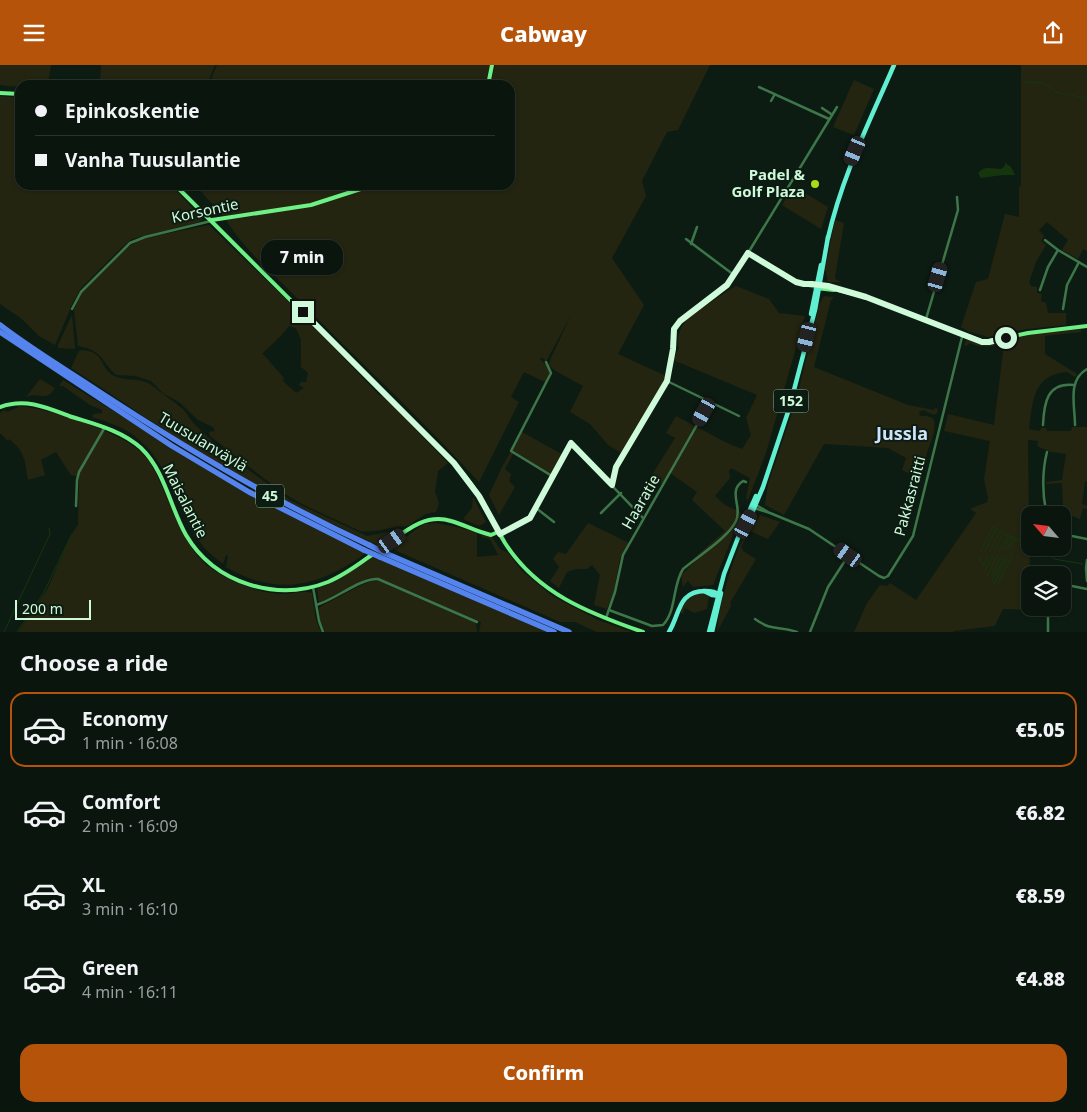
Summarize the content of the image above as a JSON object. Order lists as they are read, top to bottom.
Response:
{
  "streets": {
    "highway": ["Tuusulanväylä", "45"],
    "main road": ["Korsontie", "152", "Maisalantie"],
    "street": ["Pakkasraitti", "Haaratie"]
  },
  "districts": ["Jussla"],
  "places": ["Padel & Golf Plaza"],
  "scale_bar": "200 m",
  "north": "top left",
  "page": {
    "header": "Cabway",
    "banner": ["Epinkoskentie", "Vanha Tuusulantie"],
    "bubble": "7 min",
    "scale": "200 m",
    "heading": "Choose a ride",
    "list": [
      {
        "name": "Economy",
        "note": "1 min · 16:08",
        "value": "€5.05"
      },
      {
        "name": "Comfort",
        "note": "2 min · 16:09",
        "value": "€6.82"
      },
      {
        "name": "XL",
        "note": "3 min · 16:10",
        "value": "€8.59"
      },
      {
        "name": "Green",
        "note": "4 min · 16:11",
        "value": "€4.88"
      }
    ],
    "buttons": "Confirm"
  }
}
